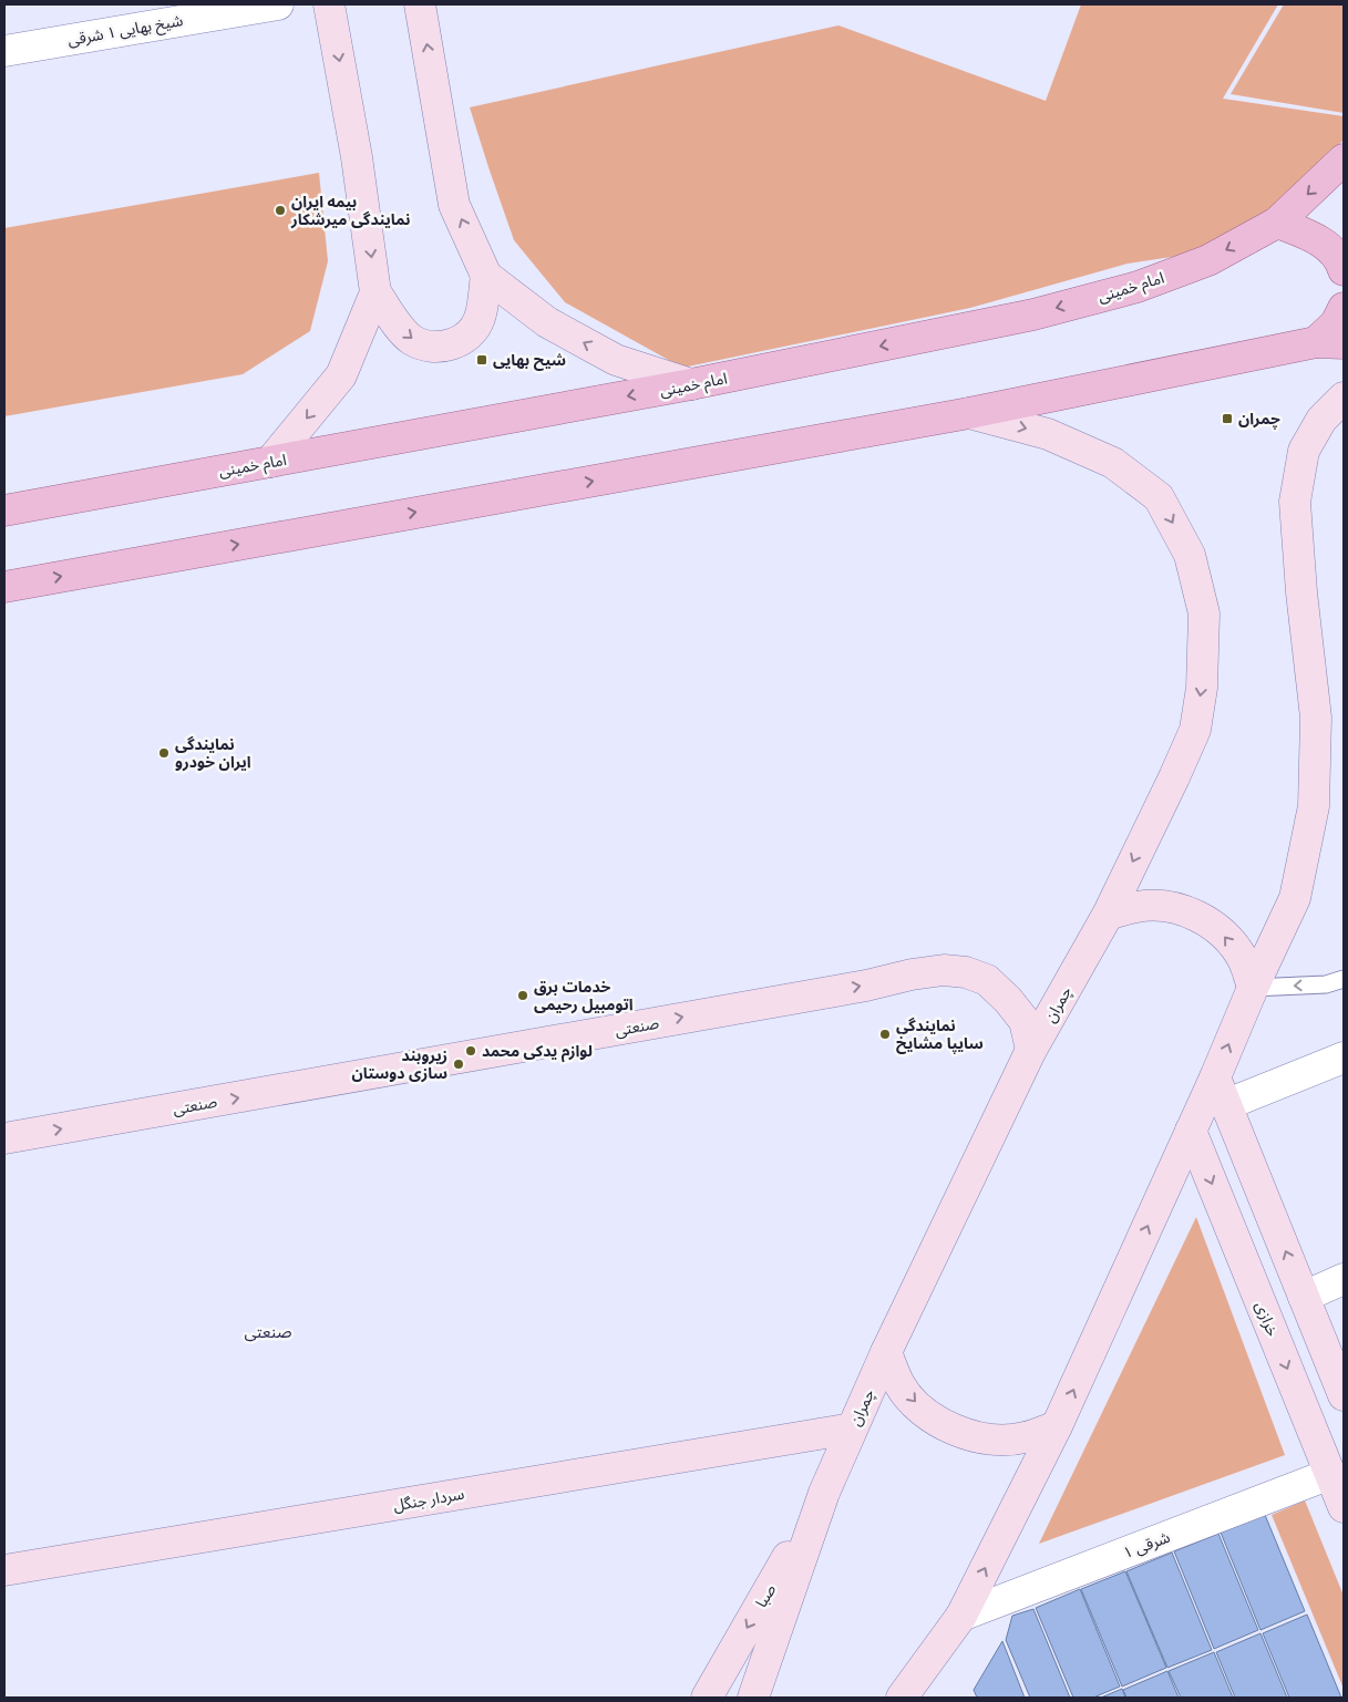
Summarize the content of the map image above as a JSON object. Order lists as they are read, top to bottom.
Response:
{
  "streets": {
    "main road": [
      "امام خمینی",
      "چمران",
      "صنعتی",
      "خرازی",
      "سردار جنگل",
      "صبا"
    ],
    "street": ["شیخ بهایی ۱ شرقی", "۱ شرقی"]
  },
  "crossings": [
    ["چمران", "صنعتی"],
    ["چمران", "سردار جنگل"],
    ["چمران", "صبا"],
    ["خرازی", "۱ شرقی"]
  ],
  "one_way": ["صنعتی"],
  "districts": ["صنعتی"],
  "places": {
    "other": [
      "بیمه ایران نمایندگی میرشکار",
      "نمایندگی ایران خودرو",
      "خدمات برق اتومبیل رحیمی",
      "نمایندگی سایپا مشایخ",
      "لوازم یدکی محمد",
      "زیروبند سازی دوستان"
    ],
    "transit": ["شیح بهایی", "چمران"]
  }
}
